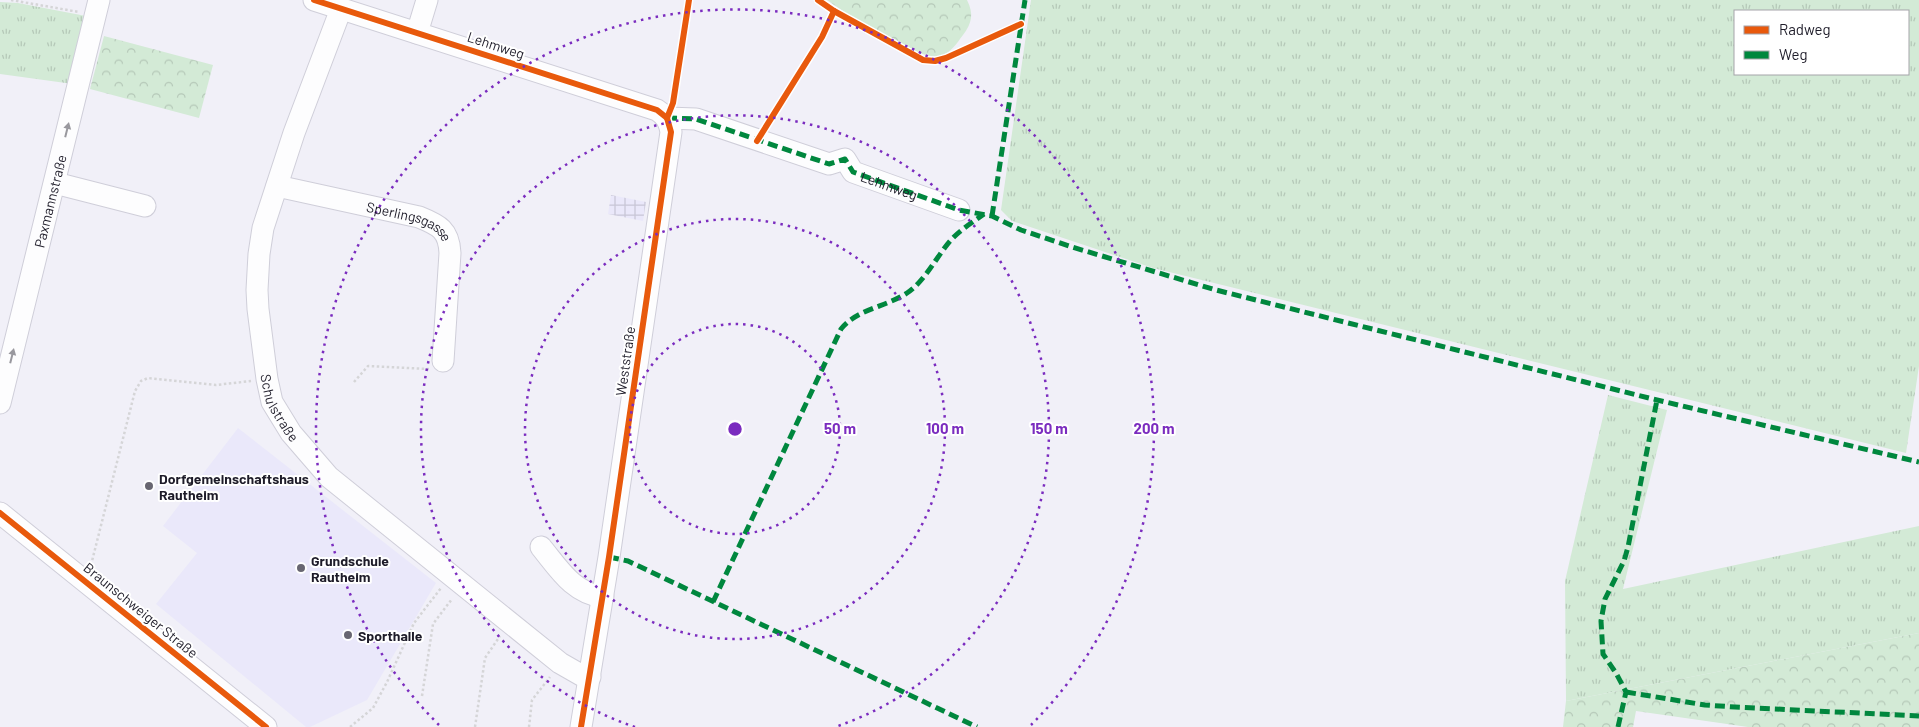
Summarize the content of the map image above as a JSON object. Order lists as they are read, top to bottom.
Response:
{
  "streets": {
    "street": [
      "Lehmweg",
      "Paxmannstraße",
      "Sperlingsgasse",
      "Weststraße",
      "Schulstraße",
      "Braunschweiger Straße"
    ]
  },
  "crossings": [
    ["Lehmweg", "Weststraße"],
    ["Lehmweg", "Schulstraße"],
    ["Sperlingsgasse", "Schulstraße"],
    ["Weststraße", "Schulstraße"]
  ],
  "one_way": ["Paxmannstraße"],
  "places": ["Dorfgemeinschaftshaus Rautheim", "Grundschule Rautheim", "Sporthalle"],
  "legend": ["Radweg", "Weg"],
  "rings": [
    "50 m",
    "100 m",
    "150 m",
    "200 m"
  ]
}
